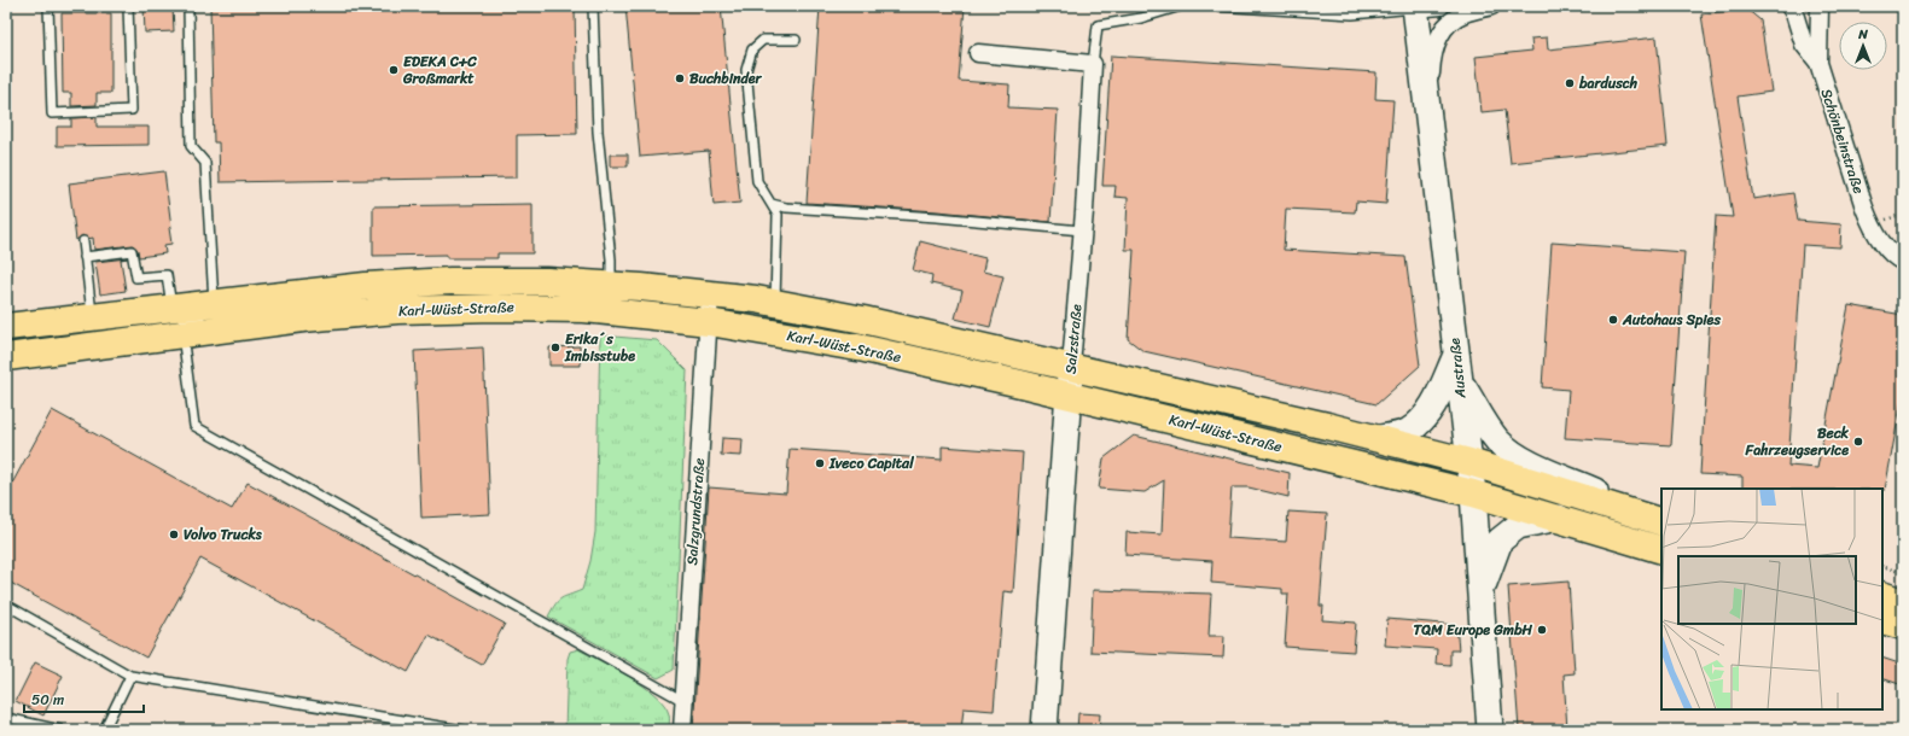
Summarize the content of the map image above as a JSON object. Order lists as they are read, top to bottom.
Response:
{
  "streets": {
    "main road": ["Karl-Wüst-Straße", "Salzstraße", "Austraße"],
    "street": ["Schönbeinstraße", "Salzgrundstraße"]
  },
  "crossings": [
    ["Karl-Wüst-Straße", "Salzstraße"],
    ["Karl-Wüst-Straße", "Austraße"],
    ["Karl-Wüst-Straße", "Salzgrundstraße"]
  ],
  "places": [
    "EDEKA C+C Großmarkt",
    "Buchbinder",
    "bardusch",
    "Autohaus Spies",
    "Erika´s Imbisstube",
    "Beck Fahrzeugservice",
    "Iveco Capital",
    "Volvo Trucks",
    "TQM Europe GmbH"
  ],
  "scale_bar": "50 m",
  "north": "top"
}
